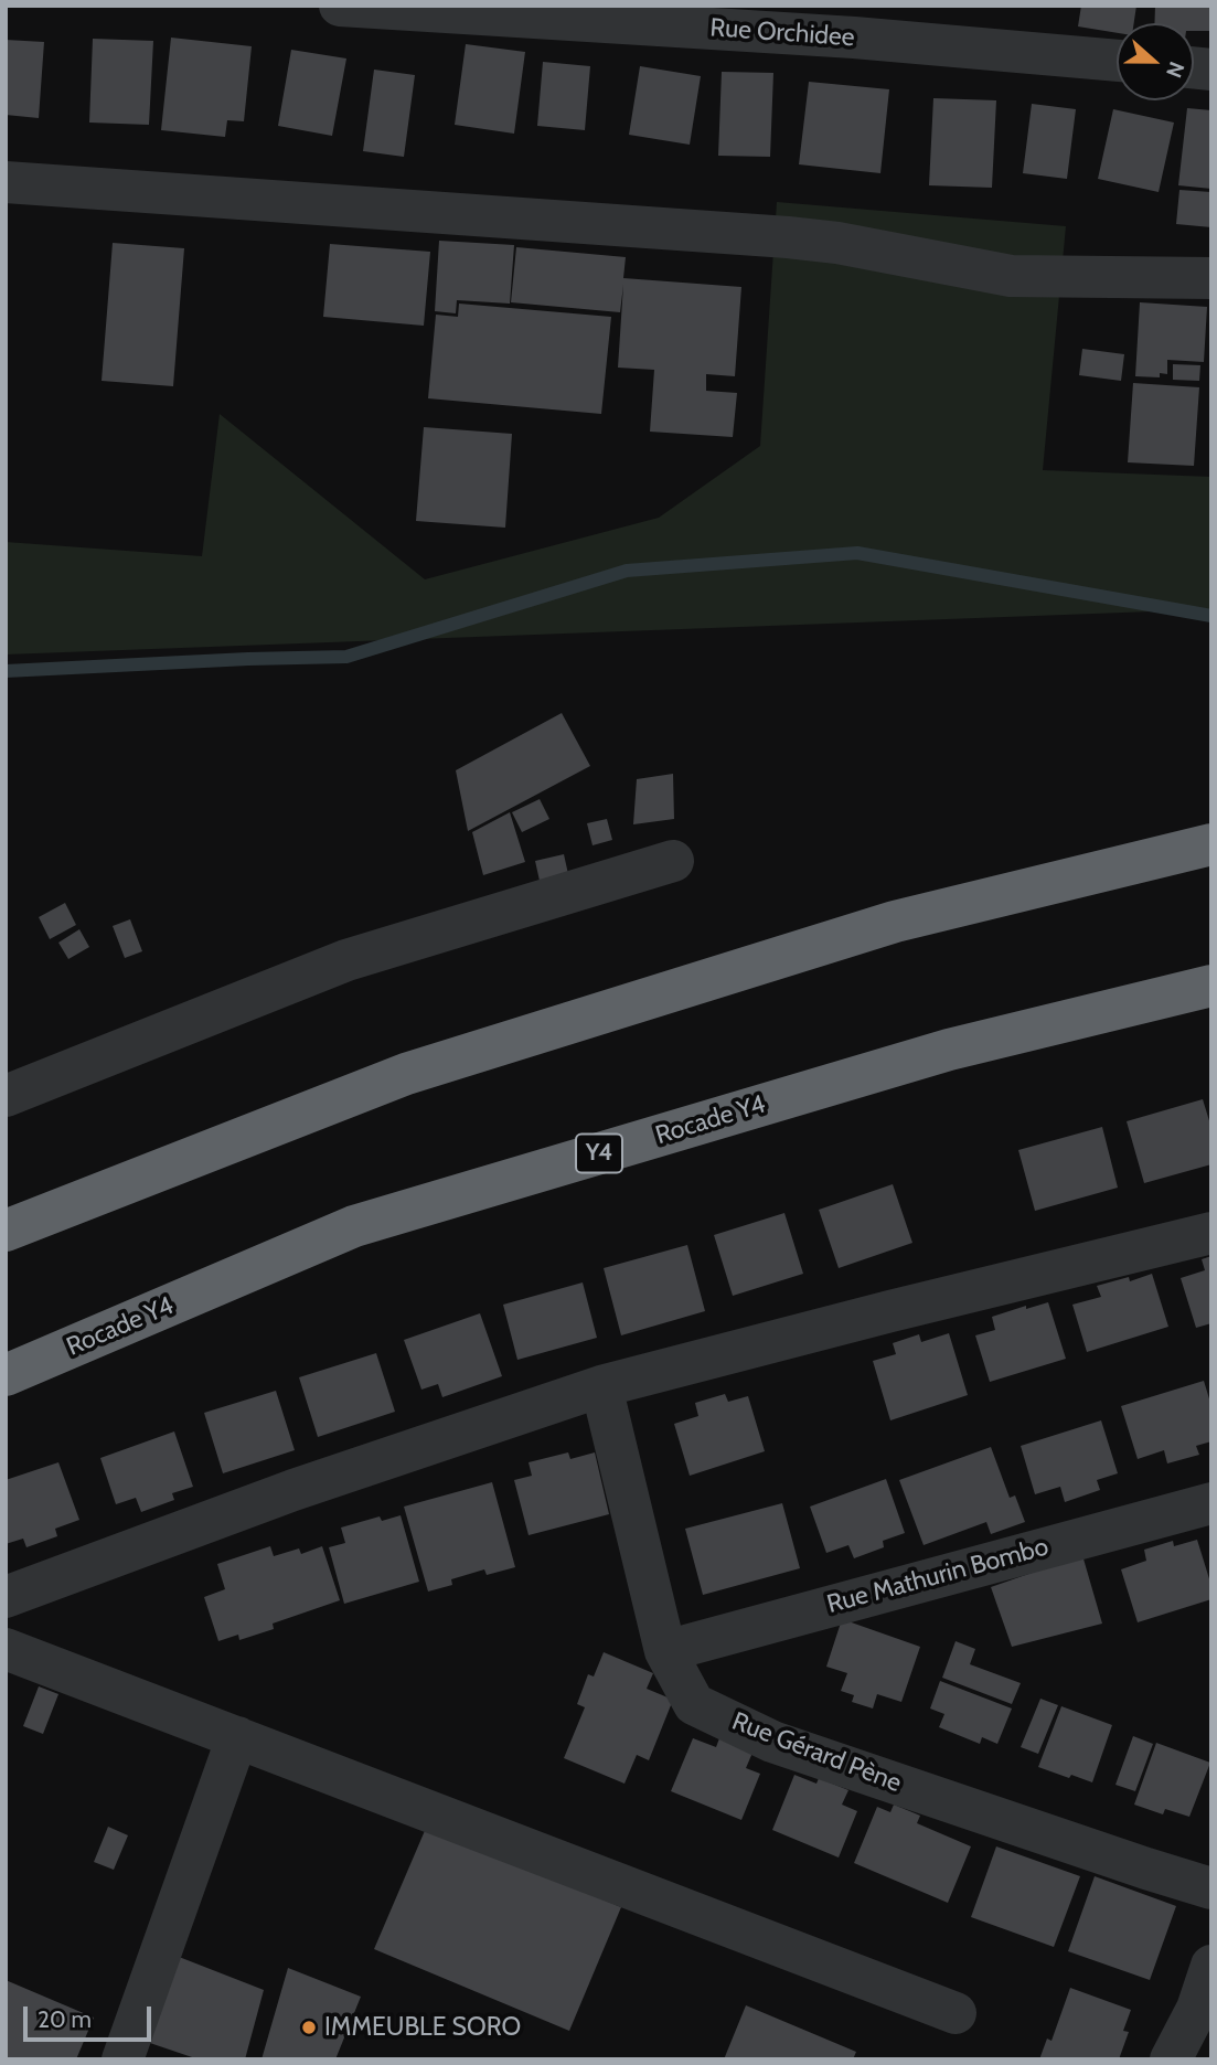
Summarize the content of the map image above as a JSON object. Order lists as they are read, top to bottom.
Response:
{
  "streets": {
    "highway": ["Rocade Y4", "Y4"],
    "street": ["Rue Orchidee", "Rue Mathurin Bombo", "Rue Gérard Pène"]
  },
  "crossings": [
    ["Rue Mathurin Bombo", "Rue Gérard Pène"]
  ],
  "places": ["IMMEUBLE SORO"],
  "scale_bar": "20 m",
  "north": "right"
}
